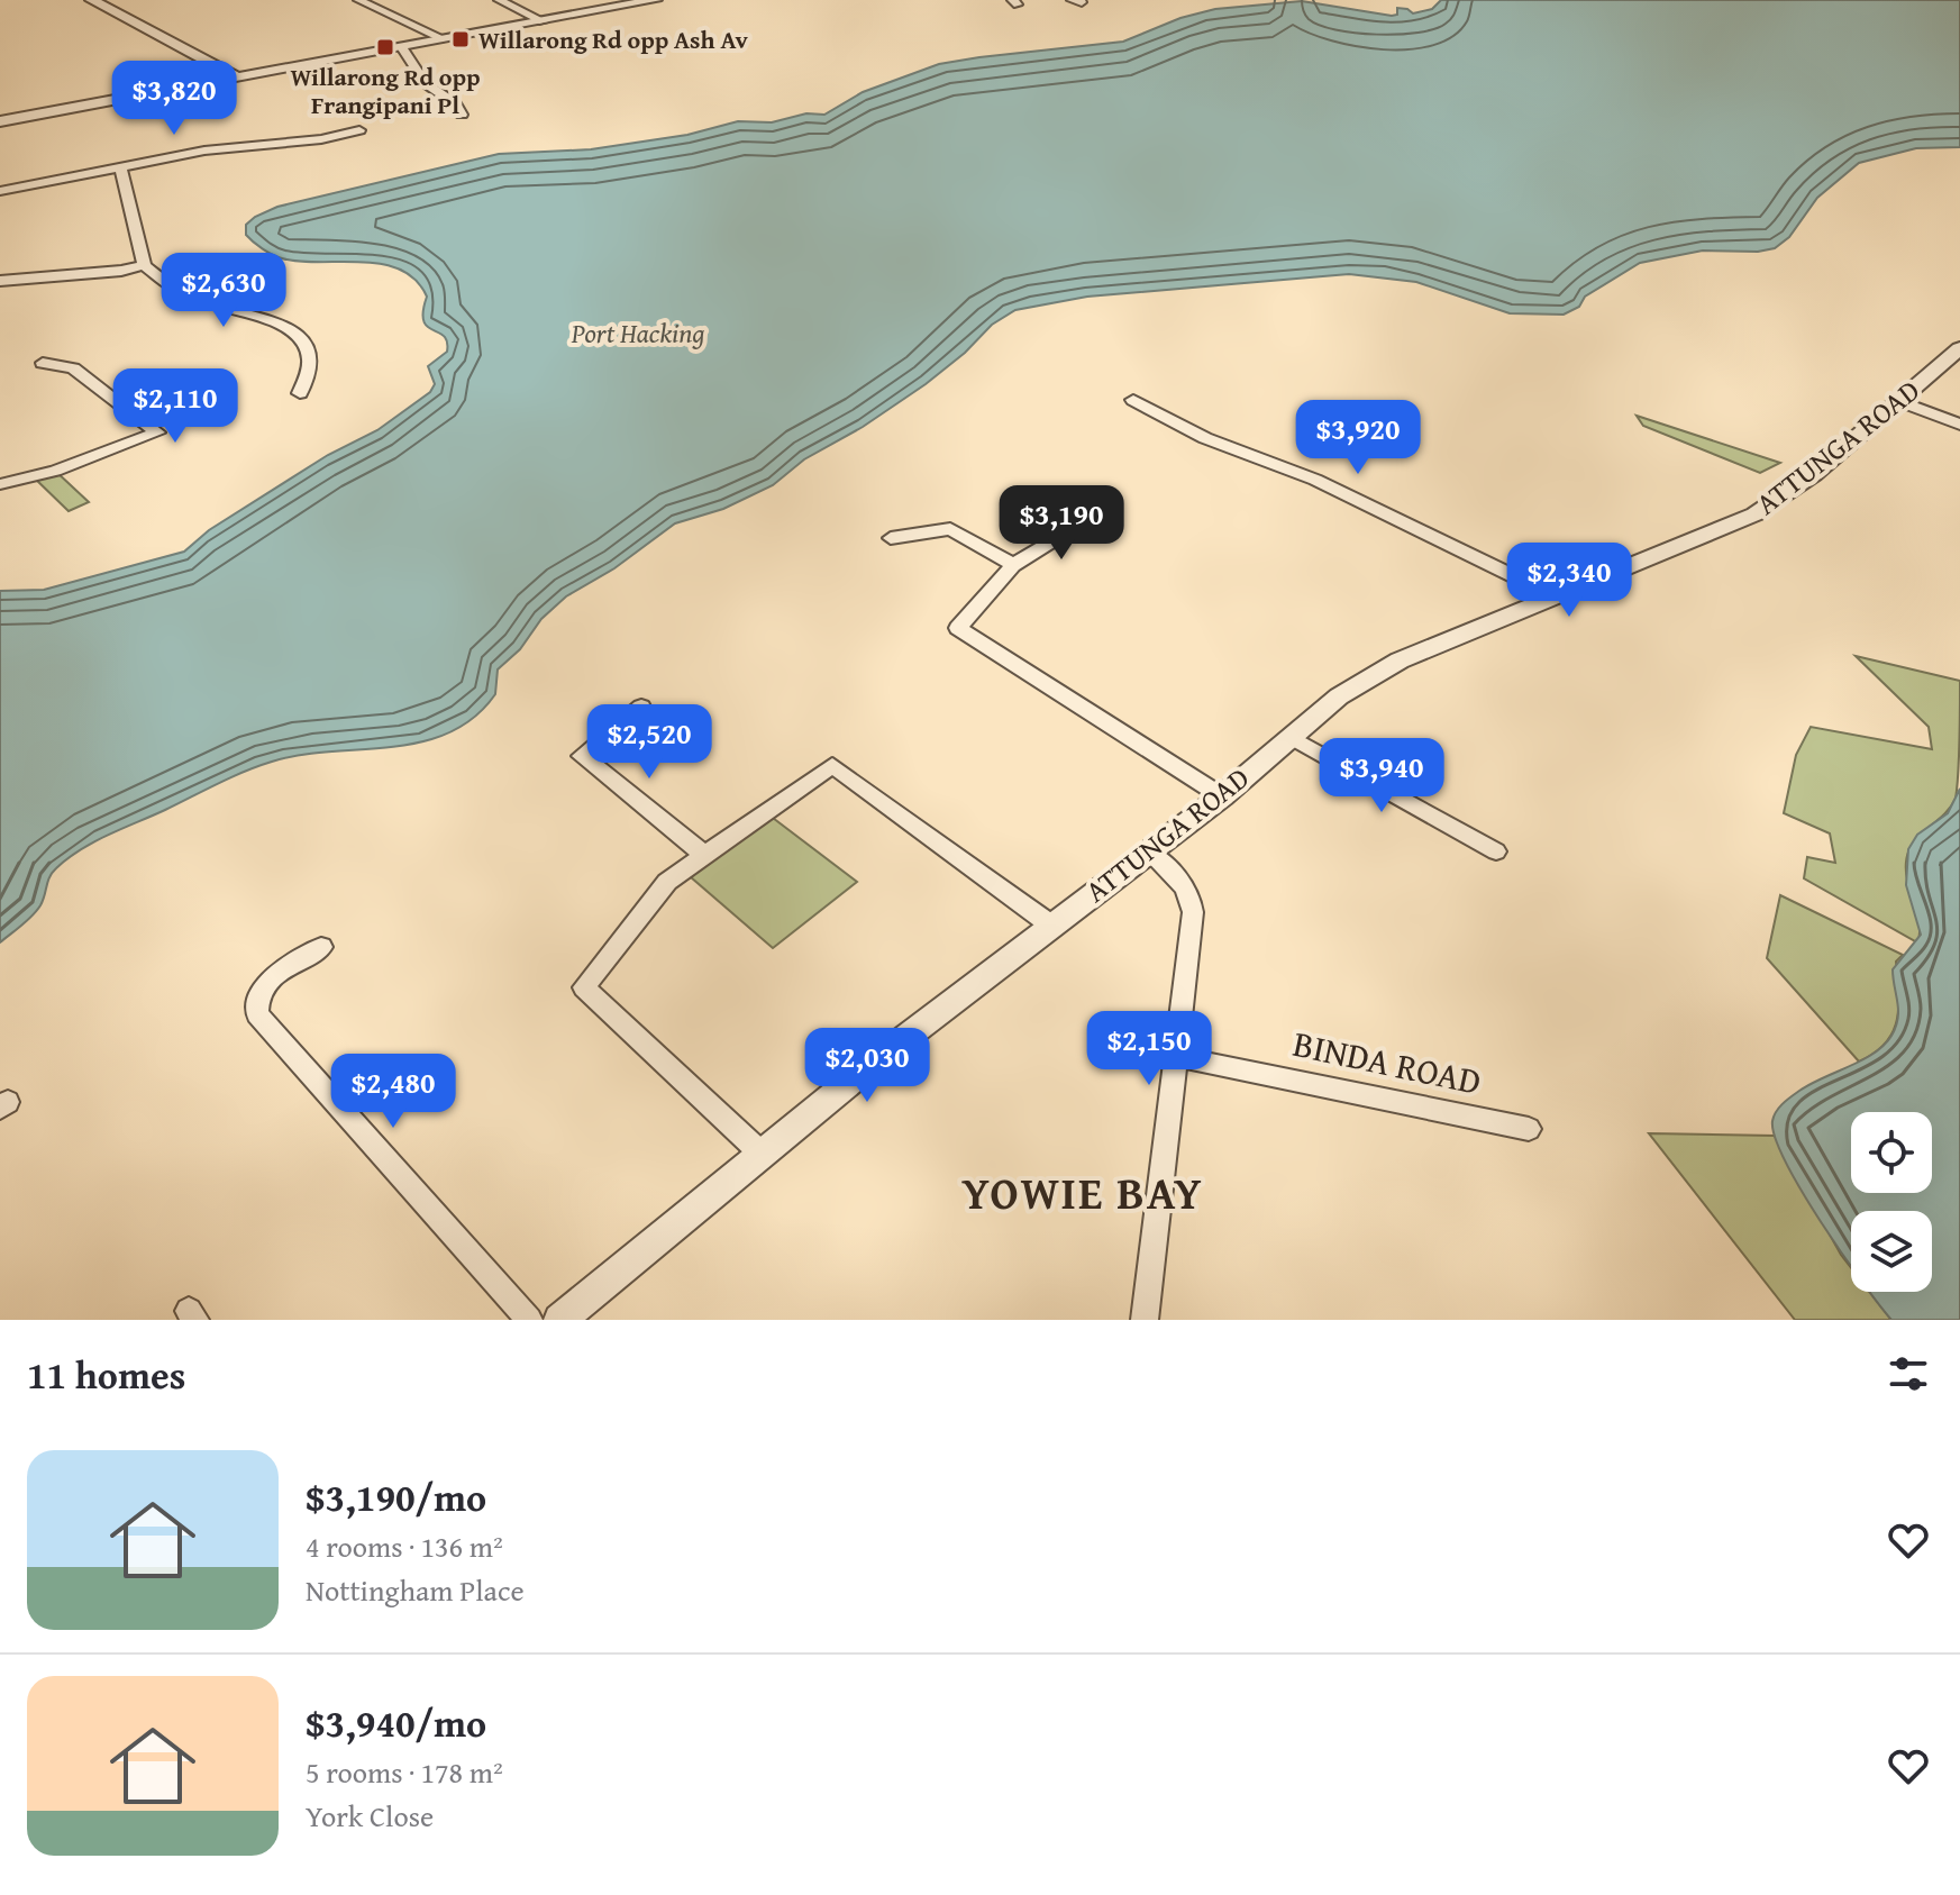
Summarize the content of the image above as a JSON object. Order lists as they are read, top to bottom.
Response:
{
  "streets": {
    "street": ["ATTUNGA ROAD", "BINDA ROAD"]
  },
  "districts": ["YOWIE BAY"],
  "water": ["Port Hacking"],
  "places": {
    "transit": ["Willarong Rd opp Ash Av", "Willarong Rd opp Frangipani Pl"]
  },
  "page": {
    "price": [
      "$3,820",
      "$2,630",
      "$2,110",
      "$3,920",
      "$3,190",
      "$2,340",
      "$2,520",
      "$3,940",
      "$2,150",
      "$2,030",
      "$2,480"
    ],
    "heading": "11 homes",
    "list": [
      {
        "name": "$3,190/mo",
        "note": "4 rooms · 136 m² · Nottingham Place"
      },
      {
        "name": "$3,940/mo",
        "note": "5 rooms · 178 m² · York Close"
      }
    ]
  }
}
